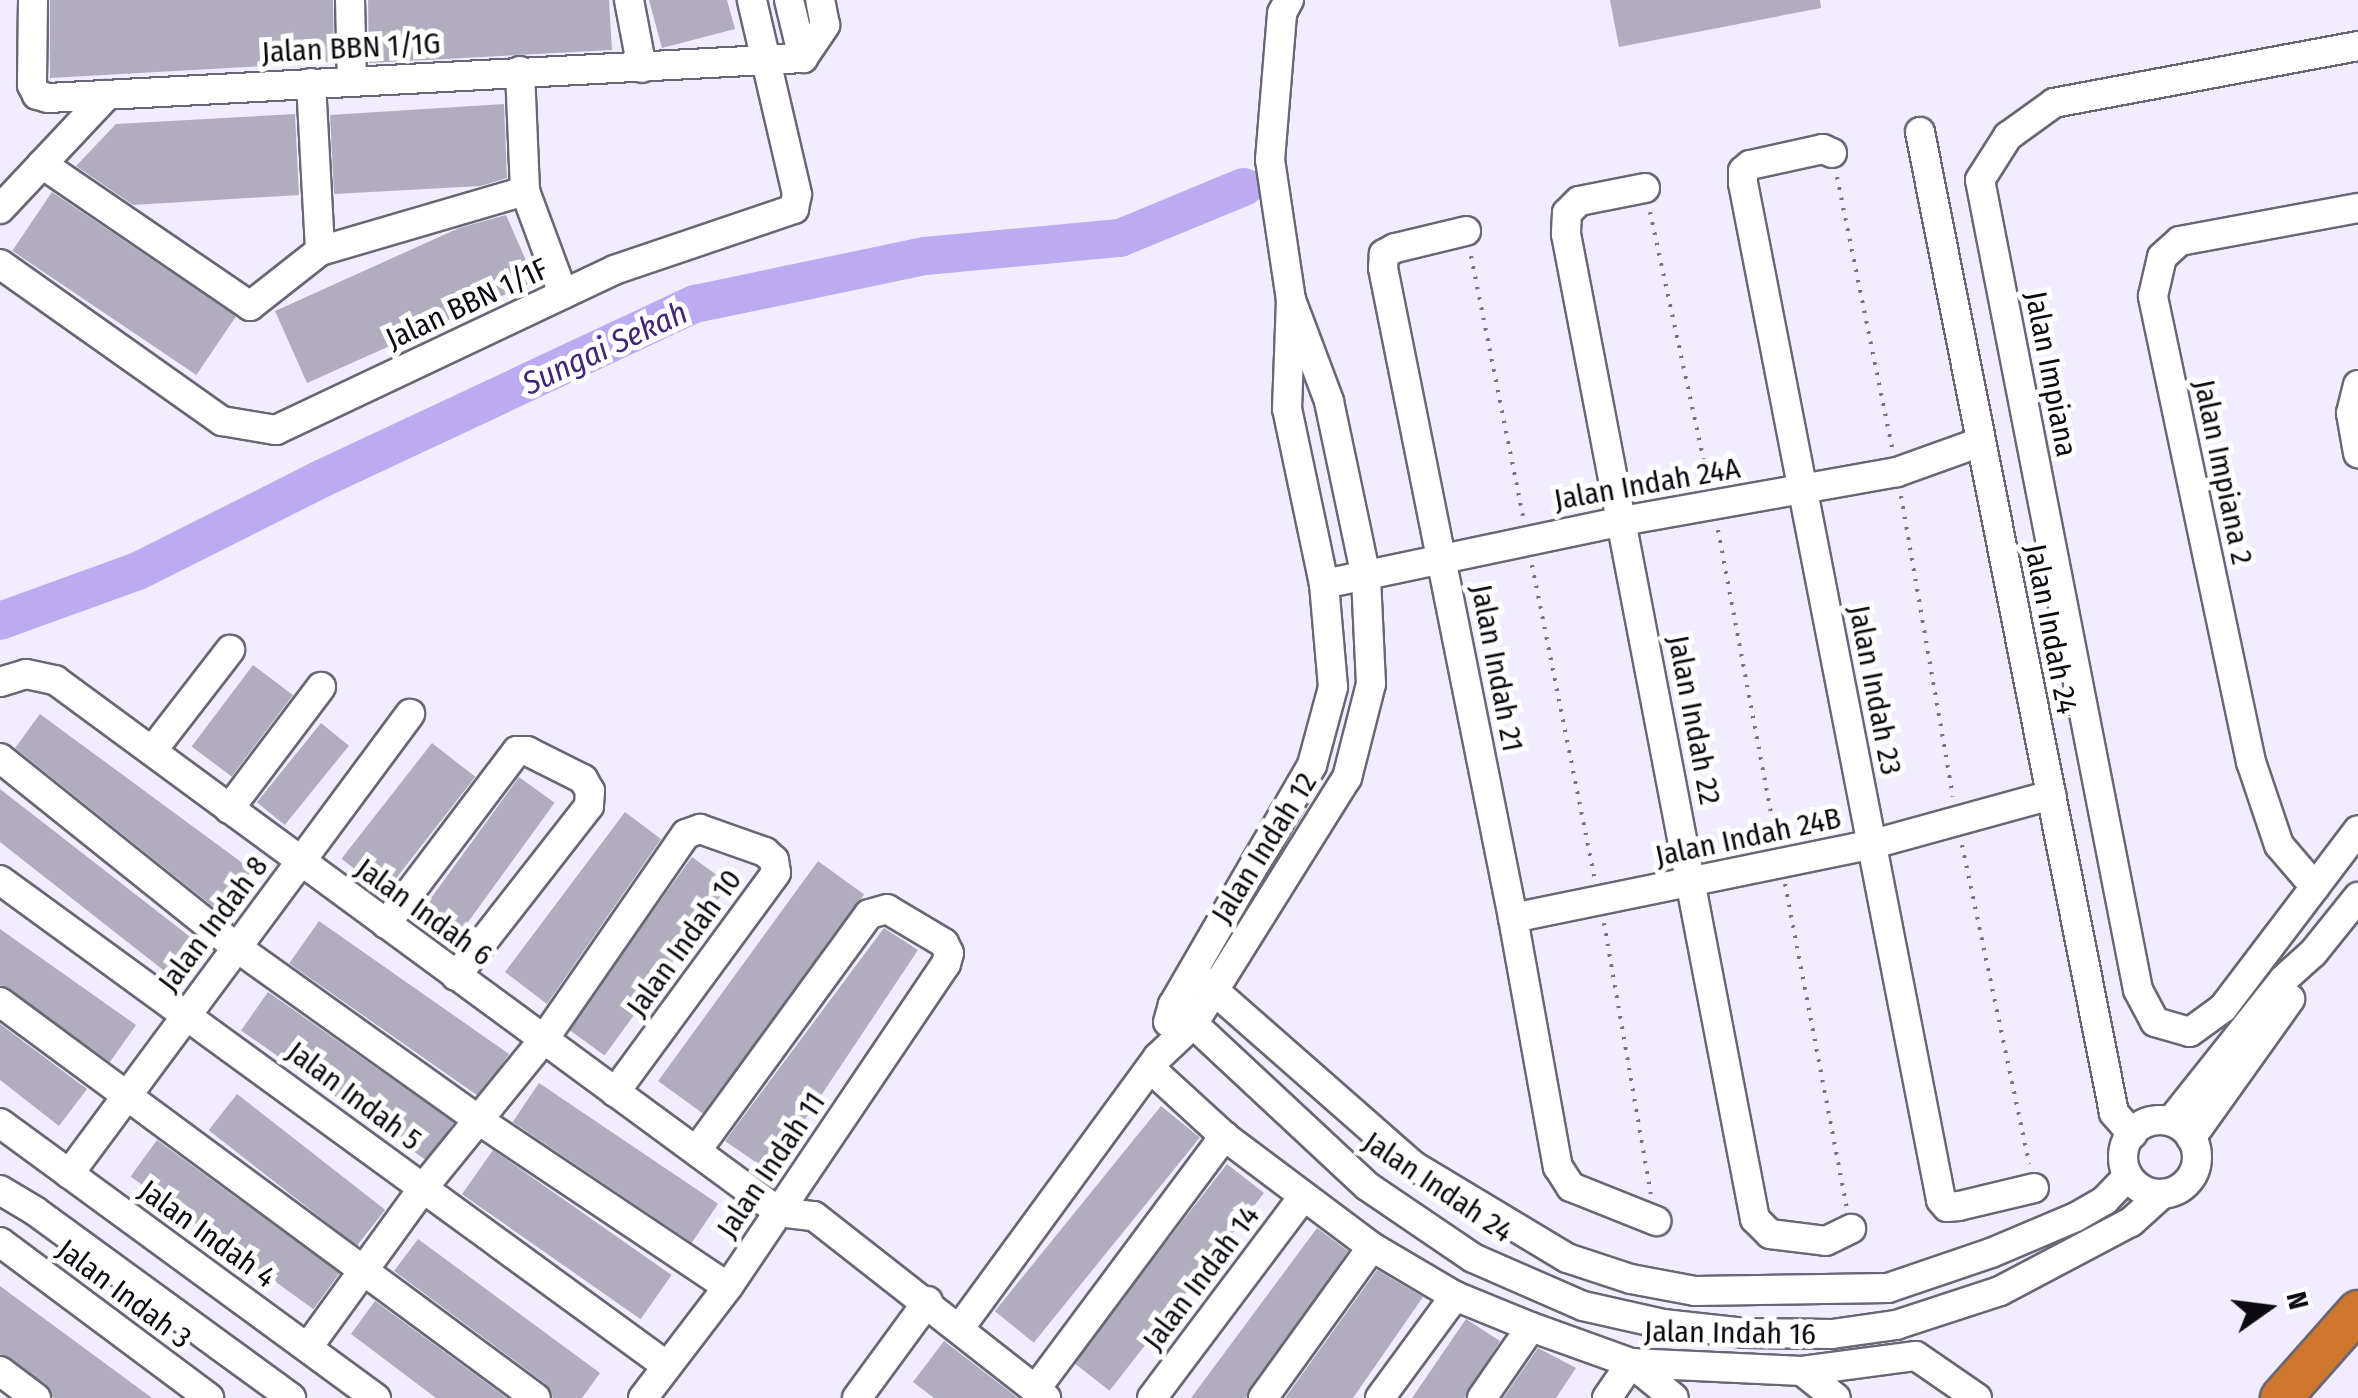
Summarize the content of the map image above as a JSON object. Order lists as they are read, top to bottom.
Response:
{
  "streets": {
    "street": [
      "Jalan BBN 1/1G",
      "Jalan BBN 1/1F",
      "Jalan Impiana",
      "Jalan Impiana 2",
      "Jalan Indah 24A",
      "Jalan Indah 24",
      "Jalan Indah 21",
      "Jalan Indah 23",
      "Jalan Indah 22",
      "Jalan Indah 24B",
      "Jalan Indah 12",
      "Jalan Indah 6",
      "Jalan Indah 8",
      "Jalan Indah 10",
      "Jalan Indah 5",
      "Jalan Indah 11",
      "Jalan Indah 4",
      "Jalan Indah 14",
      "Jalan Indah 3",
      "Jalan Indah 16"
    ]
  },
  "crossings": [
    ["Jalan BBN 1/1G", "Jalan BBN 1/1F"],
    ["Jalan Impiana", "Jalan Impiana 2"],
    ["Jalan Indah 24A", "Jalan Indah 24"],
    ["Jalan Indah 24A", "Jalan Indah 21"],
    ["Jalan Indah 24A", "Jalan Indah 23"],
    ["Jalan Indah 24A", "Jalan Indah 22"],
    ["Jalan Indah 24A", "Jalan Indah 12"],
    ["Jalan Indah 24", "Jalan Indah 24B"],
    ["Jalan Indah 24", "Jalan Indah 12"],
    ["Jalan Indah 21", "Jalan Indah 24B"],
    ["Jalan Indah 23", "Jalan Indah 24B"],
    ["Jalan Indah 22", "Jalan Indah 24B"],
    ["Jalan Indah 6", "Jalan Indah 8"],
    ["Jalan Indah 6", "Jalan Indah 10"],
    ["Jalan Indah 6", "Jalan Indah 11"],
    ["Jalan Indah 8", "Jalan Indah 5"],
    ["Jalan Indah 8", "Jalan Indah 4"],
    ["Jalan Indah 5", "Jalan Indah 11"]
  ],
  "water": ["Sungai Sekah"],
  "north": "right"
}
